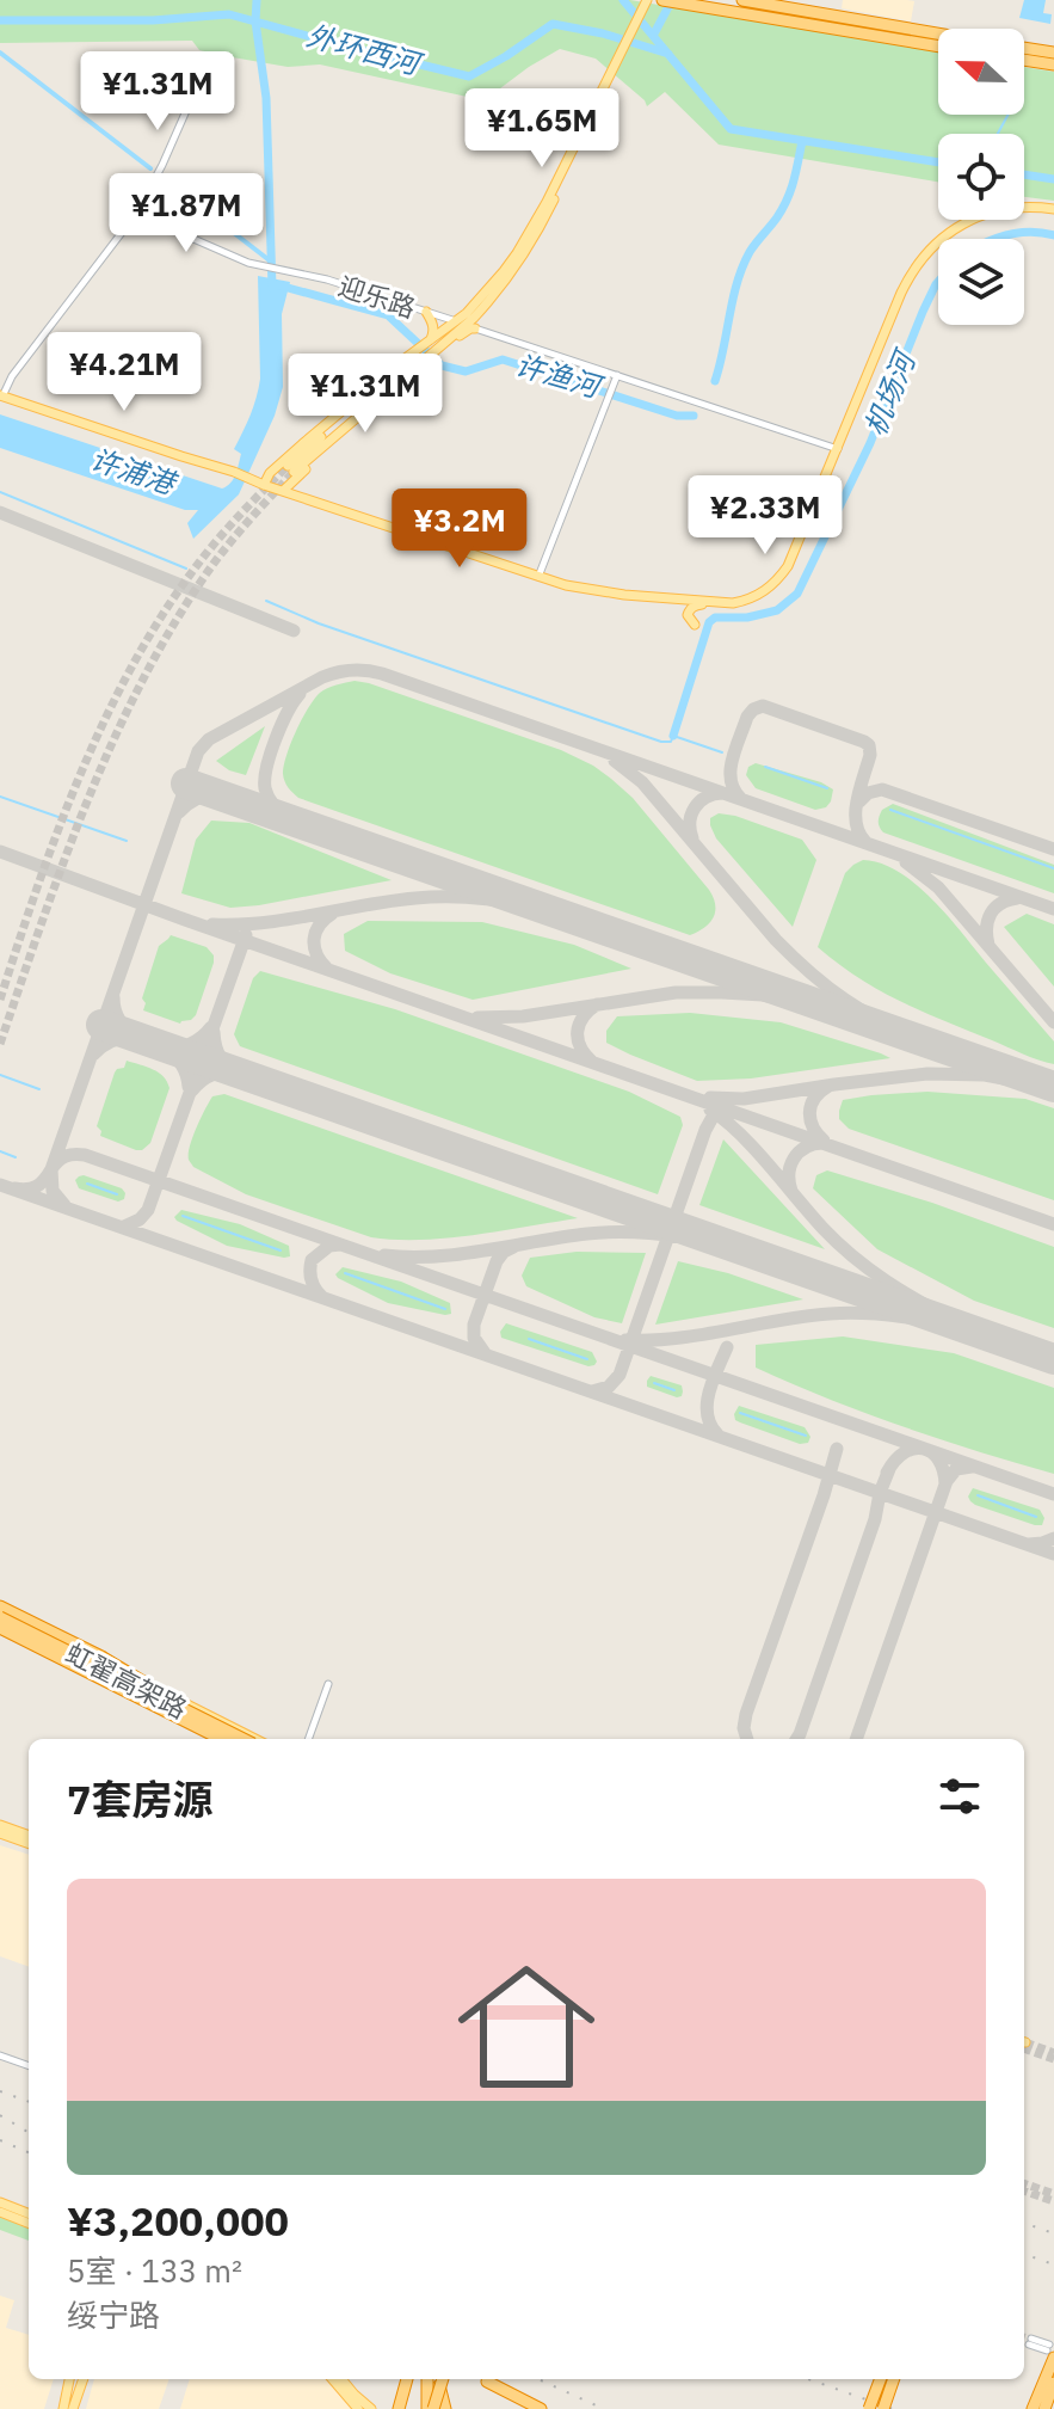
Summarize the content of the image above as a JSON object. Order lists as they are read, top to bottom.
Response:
{
  "streets": {
    "highway": ["虹翟高架路"],
    "street": ["迎乐路"]
  },
  "water": [
    "外环西河",
    "许渔河",
    "机场河",
    "许浦港"
  ],
  "north": "left",
  "page": {
    "price": [
      "¥1.31M",
      "¥1.65M",
      "¥1.87M",
      "¥4.21M",
      "¥1.31M",
      "¥2.33M",
      "¥3.2M"
    ],
    "heading": "7套房源",
    "list": [
      {
        "name": "¥3,200,000",
        "note": "5室 · 133 m² · 绥宁路"
      }
    ]
  }
}
